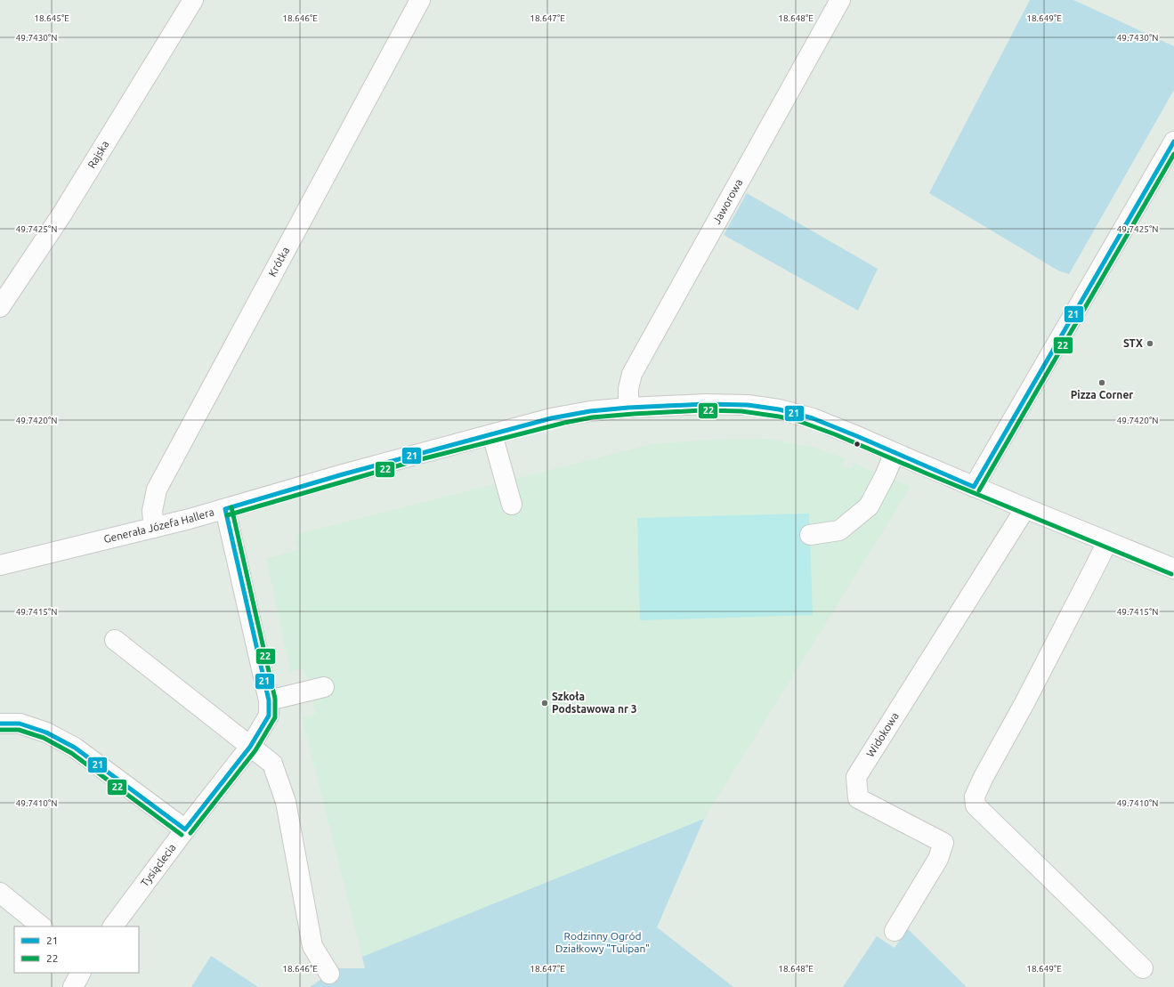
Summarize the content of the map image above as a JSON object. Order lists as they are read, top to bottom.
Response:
{
  "streets": {
    "street": [
      "Rajska",
      "Jaworowa",
      "Krótka",
      "Generała Józefa Hallera",
      "Widokowa",
      "Tysiąclecia"
    ]
  },
  "crossings": [
    ["Jaworowa", "Generała Józefa Hallera"],
    ["Krótka", "Generała Józefa Hallera"],
    ["Generała Józefa Hallera", "Widokowa"],
    ["Generała Józefa Hallera", "Tysiąclecia"]
  ],
  "parks": ["Rodzinny Ogród Działkowy \"Tulipan\""],
  "places": ["STX", "Pizza Corner", "Szkoła Podstawowa nr 3"],
  "lines": ["transit line 21", "transit line 22"],
  "legend": ["21", "22"],
  "coordinates": [
    "18.645°E",
    "18.646°E",
    "18.647°E",
    "18.648°E",
    "18.649°E",
    "49.7430°N",
    "49.7425°N",
    "49.7420°N",
    "49.7415°N",
    "49.7410°N"
  ]
}
